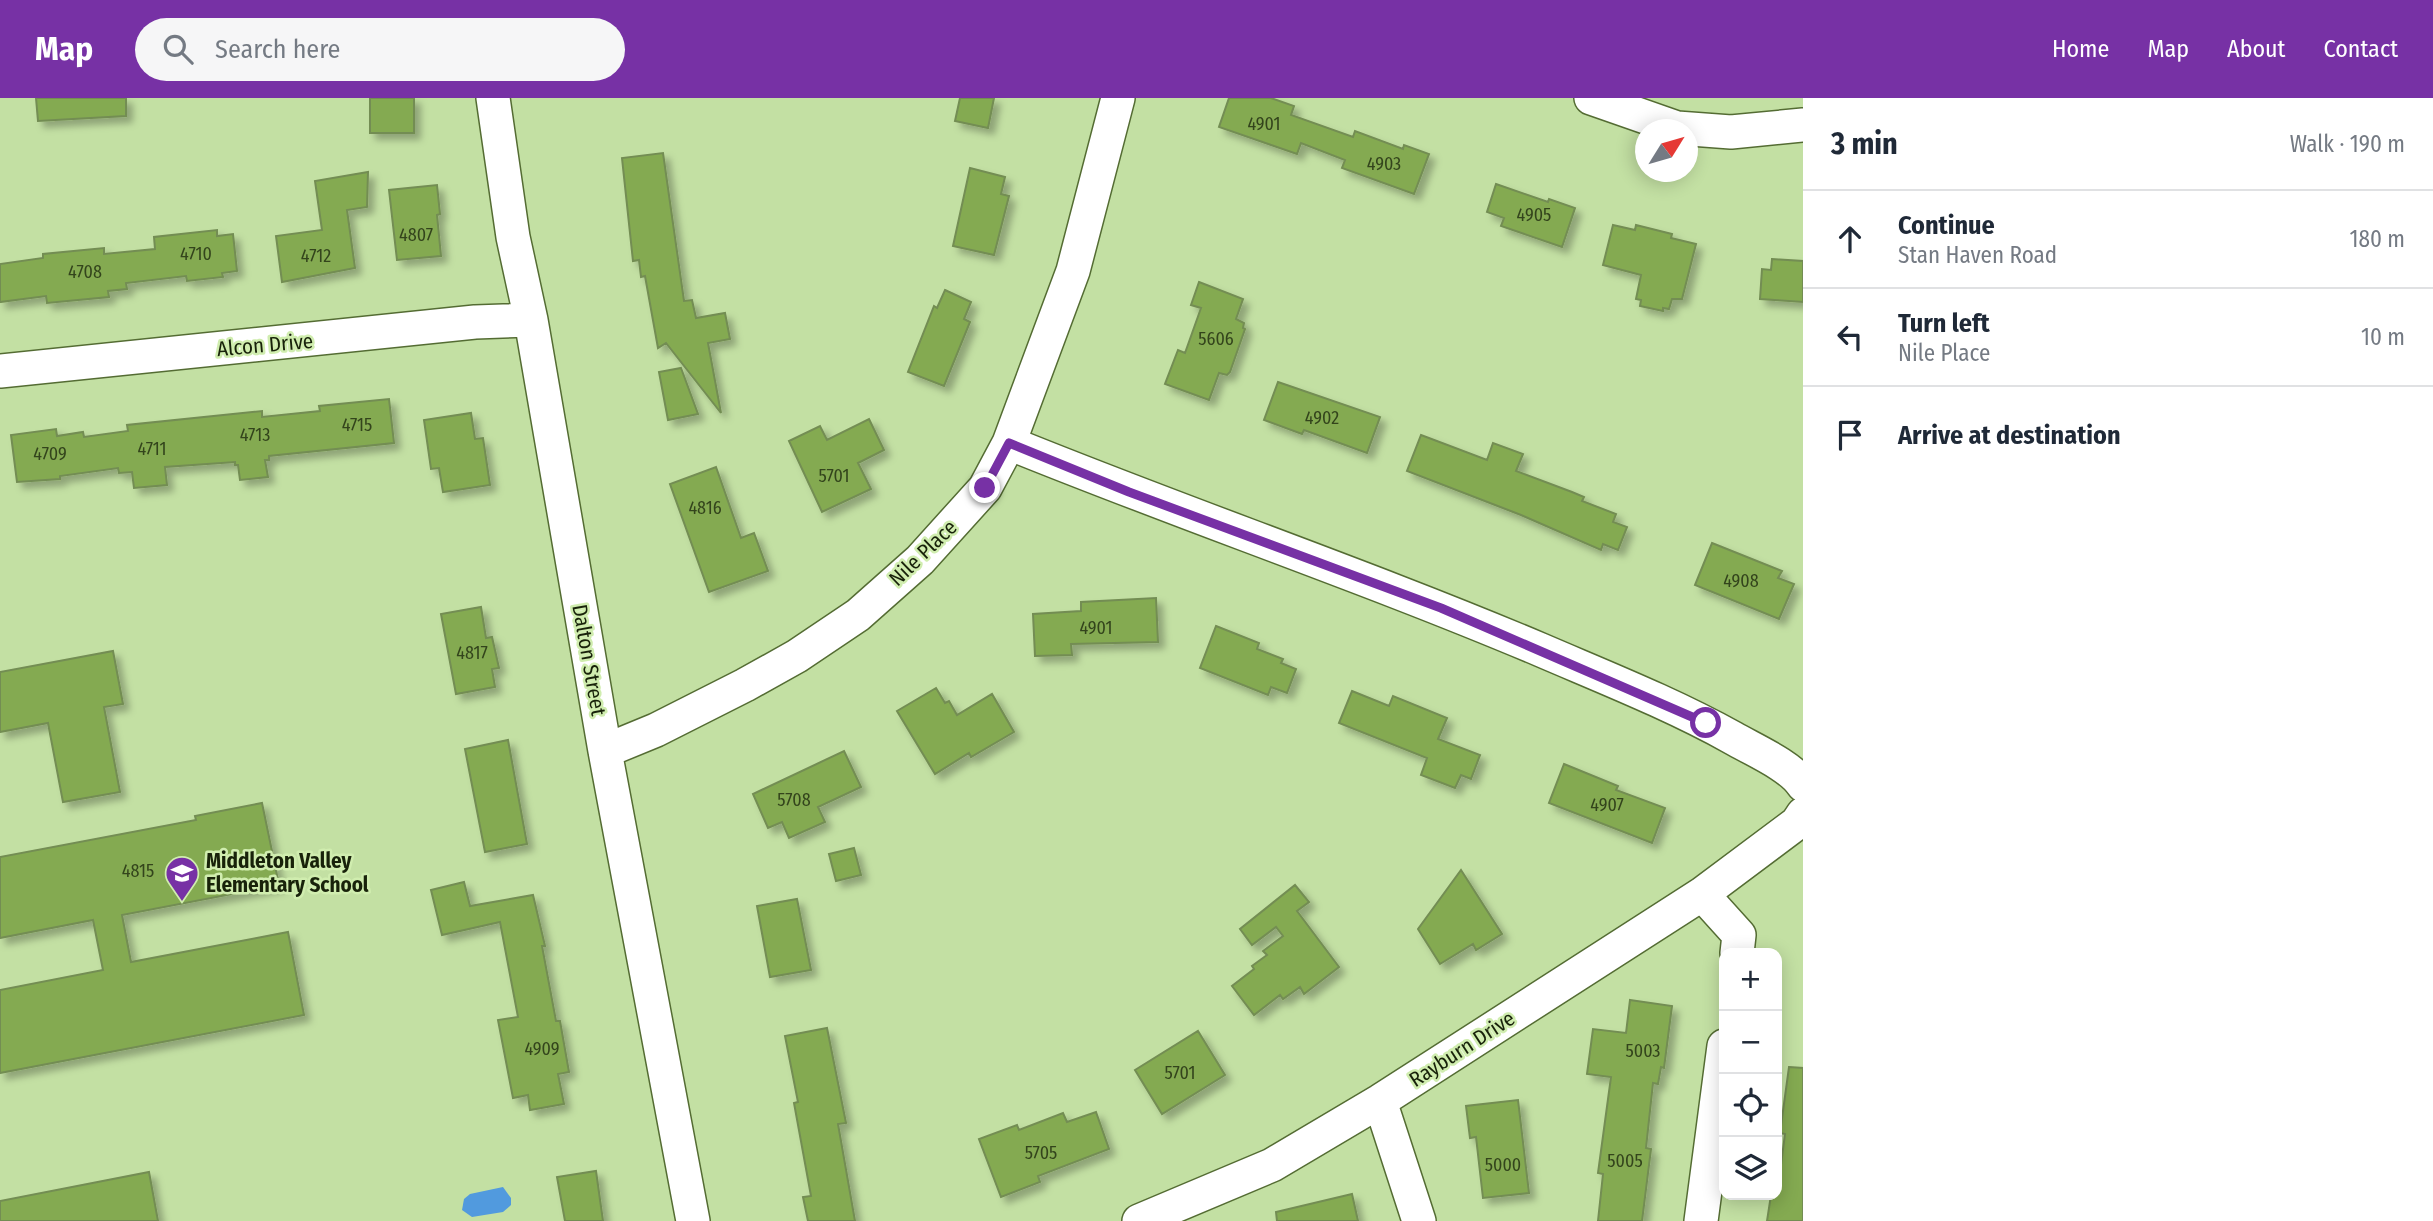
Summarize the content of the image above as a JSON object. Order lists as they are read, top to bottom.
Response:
{
  "streets": {
    "street": [
      "Alcon Drive",
      "Nile Place",
      "Dalton Street",
      "Rayburn Drive"
    ]
  },
  "crossings": [
    ["Alcon Drive", "Dalton Street"],
    ["Nile Place", "Dalton Street"]
  ],
  "places": {
    "school or university": ["Middleton Valley Elementary School"]
  },
  "house_numbers": [
    "4901",
    "4903",
    "4905",
    "4807",
    "4710",
    "4712",
    "4708",
    "5606",
    "4902",
    "4715",
    "4713",
    "4711",
    "4709",
    "5701",
    "4816",
    "4908",
    "4901",
    "4817",
    "5708",
    "4907",
    "4815",
    "4909",
    "5003",
    "5701",
    "5705",
    "5005",
    "5000"
  ],
  "north": "top right",
  "page": {
    "header": "Map",
    "search": "Search here",
    "nav": [
      "Home",
      "Map",
      "About",
      "Contact"
    ],
    "heading": ["3 min", "Walk · 190 m"],
    "list": [
      ["Continue", "Stan Haven Road", "180 m"],
      ["Turn left", "Nile Place", "10 m"],
      "Arrive at destination"
    ],
    "map_buttons": ["+", "−"]
  }
}
